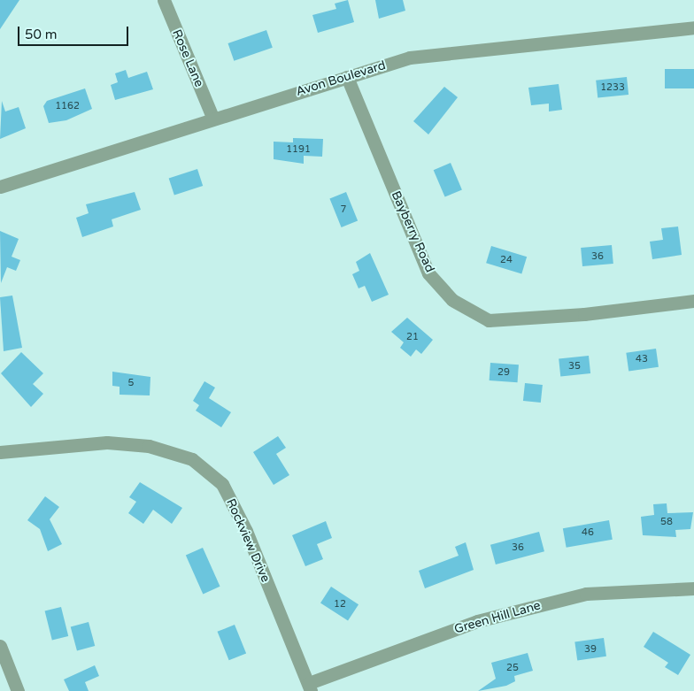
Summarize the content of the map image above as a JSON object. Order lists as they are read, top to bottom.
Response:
{
  "streets": {
    "street": [
      "Rose Lane",
      "Avon Boulevard",
      "Bayberry Road",
      "Rockview Drive",
      "Green Hill Lane"
    ]
  },
  "crossings": [
    ["Rose Lane", "Avon Boulevard"],
    ["Avon Boulevard", "Bayberry Road"],
    ["Rockview Drive", "Green Hill Lane"]
  ],
  "house_numbers": [
    "1233",
    "1162",
    "1191",
    "7",
    "36",
    "24",
    "21",
    "43",
    "35",
    "29",
    "5",
    "58",
    "46",
    "36",
    "12",
    "39",
    "25"
  ],
  "scale_bar": "50 m"
}
